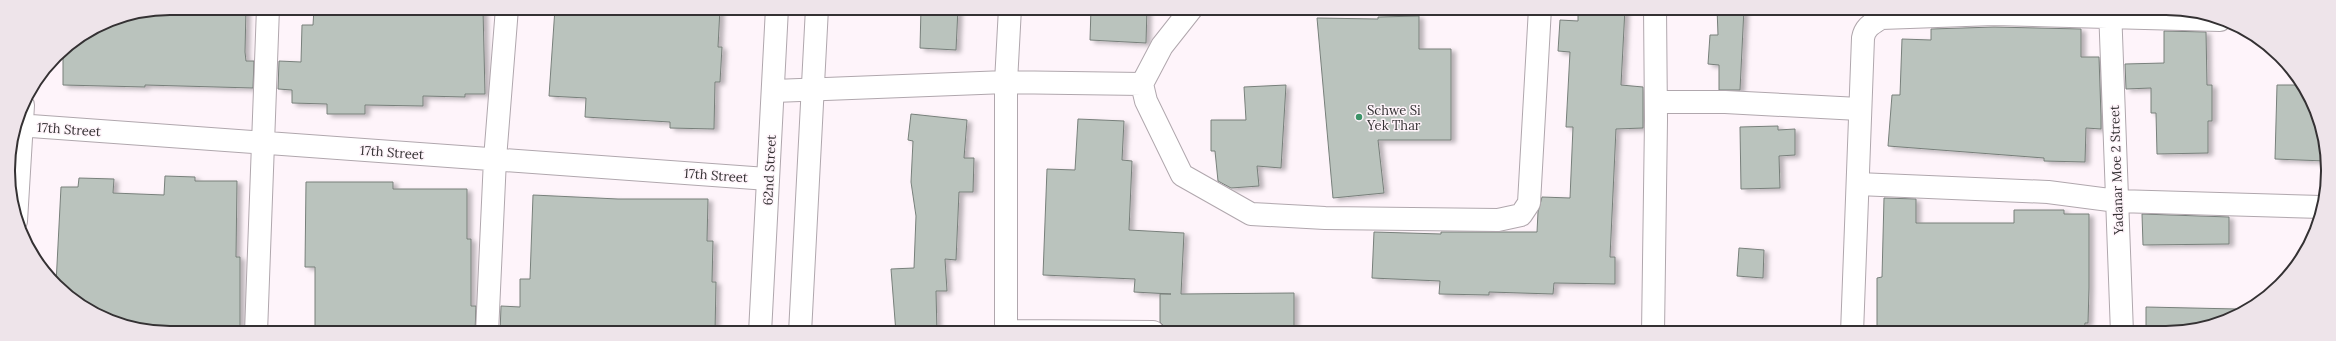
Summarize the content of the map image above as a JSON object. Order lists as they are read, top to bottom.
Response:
{
  "streets": {
    "street": ["17th Street", "62nd Street", "Yadanar Moe 2 Street"]
  },
  "crossings": [
    ["17th Street", "62nd Street"]
  ],
  "places": ["Schwe Si Yek Thar"]
}
